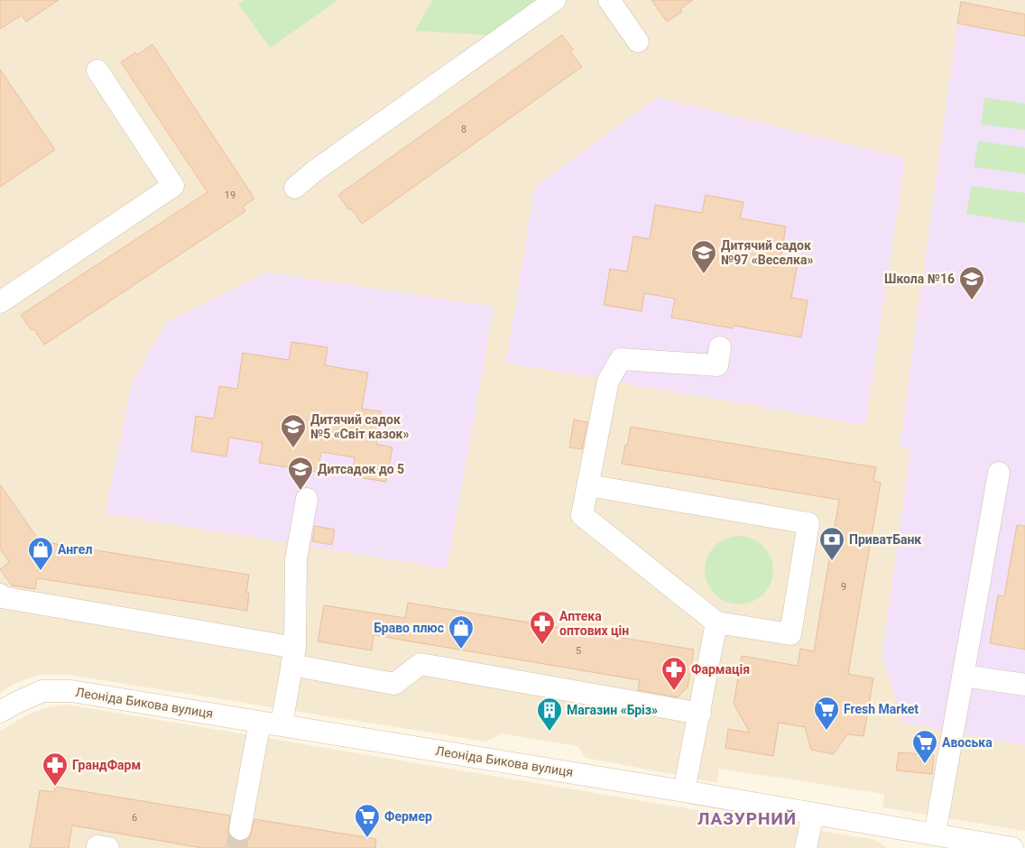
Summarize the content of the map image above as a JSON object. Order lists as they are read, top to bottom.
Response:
{
  "streets": {
    "street": ["Леоніда Бикова вулиця"]
  },
  "districts": ["ЛАЗУРНИЙ"],
  "places": {
    "school or university": [
      "Дитячий садок №97 «Веселка»",
      "Школа №16",
      "Дитячий садок №5 «Світ казок»",
      "Дитсадок до 5"
    ],
    "bank": ["ПриватБанк"],
    "shop": ["Ангел", "Браво плюс"],
    "pharmacy": ["Аптека оптових цін", "Фармація", "ГрандФарм"],
    "supermarket": ["Fresh Market", "Авоська", "Фермер"],
    "building": ["Магазин «Бріз»"]
  },
  "house_numbers": [
    "8",
    "19",
    "9",
    "5",
    "6"
  ]
}
